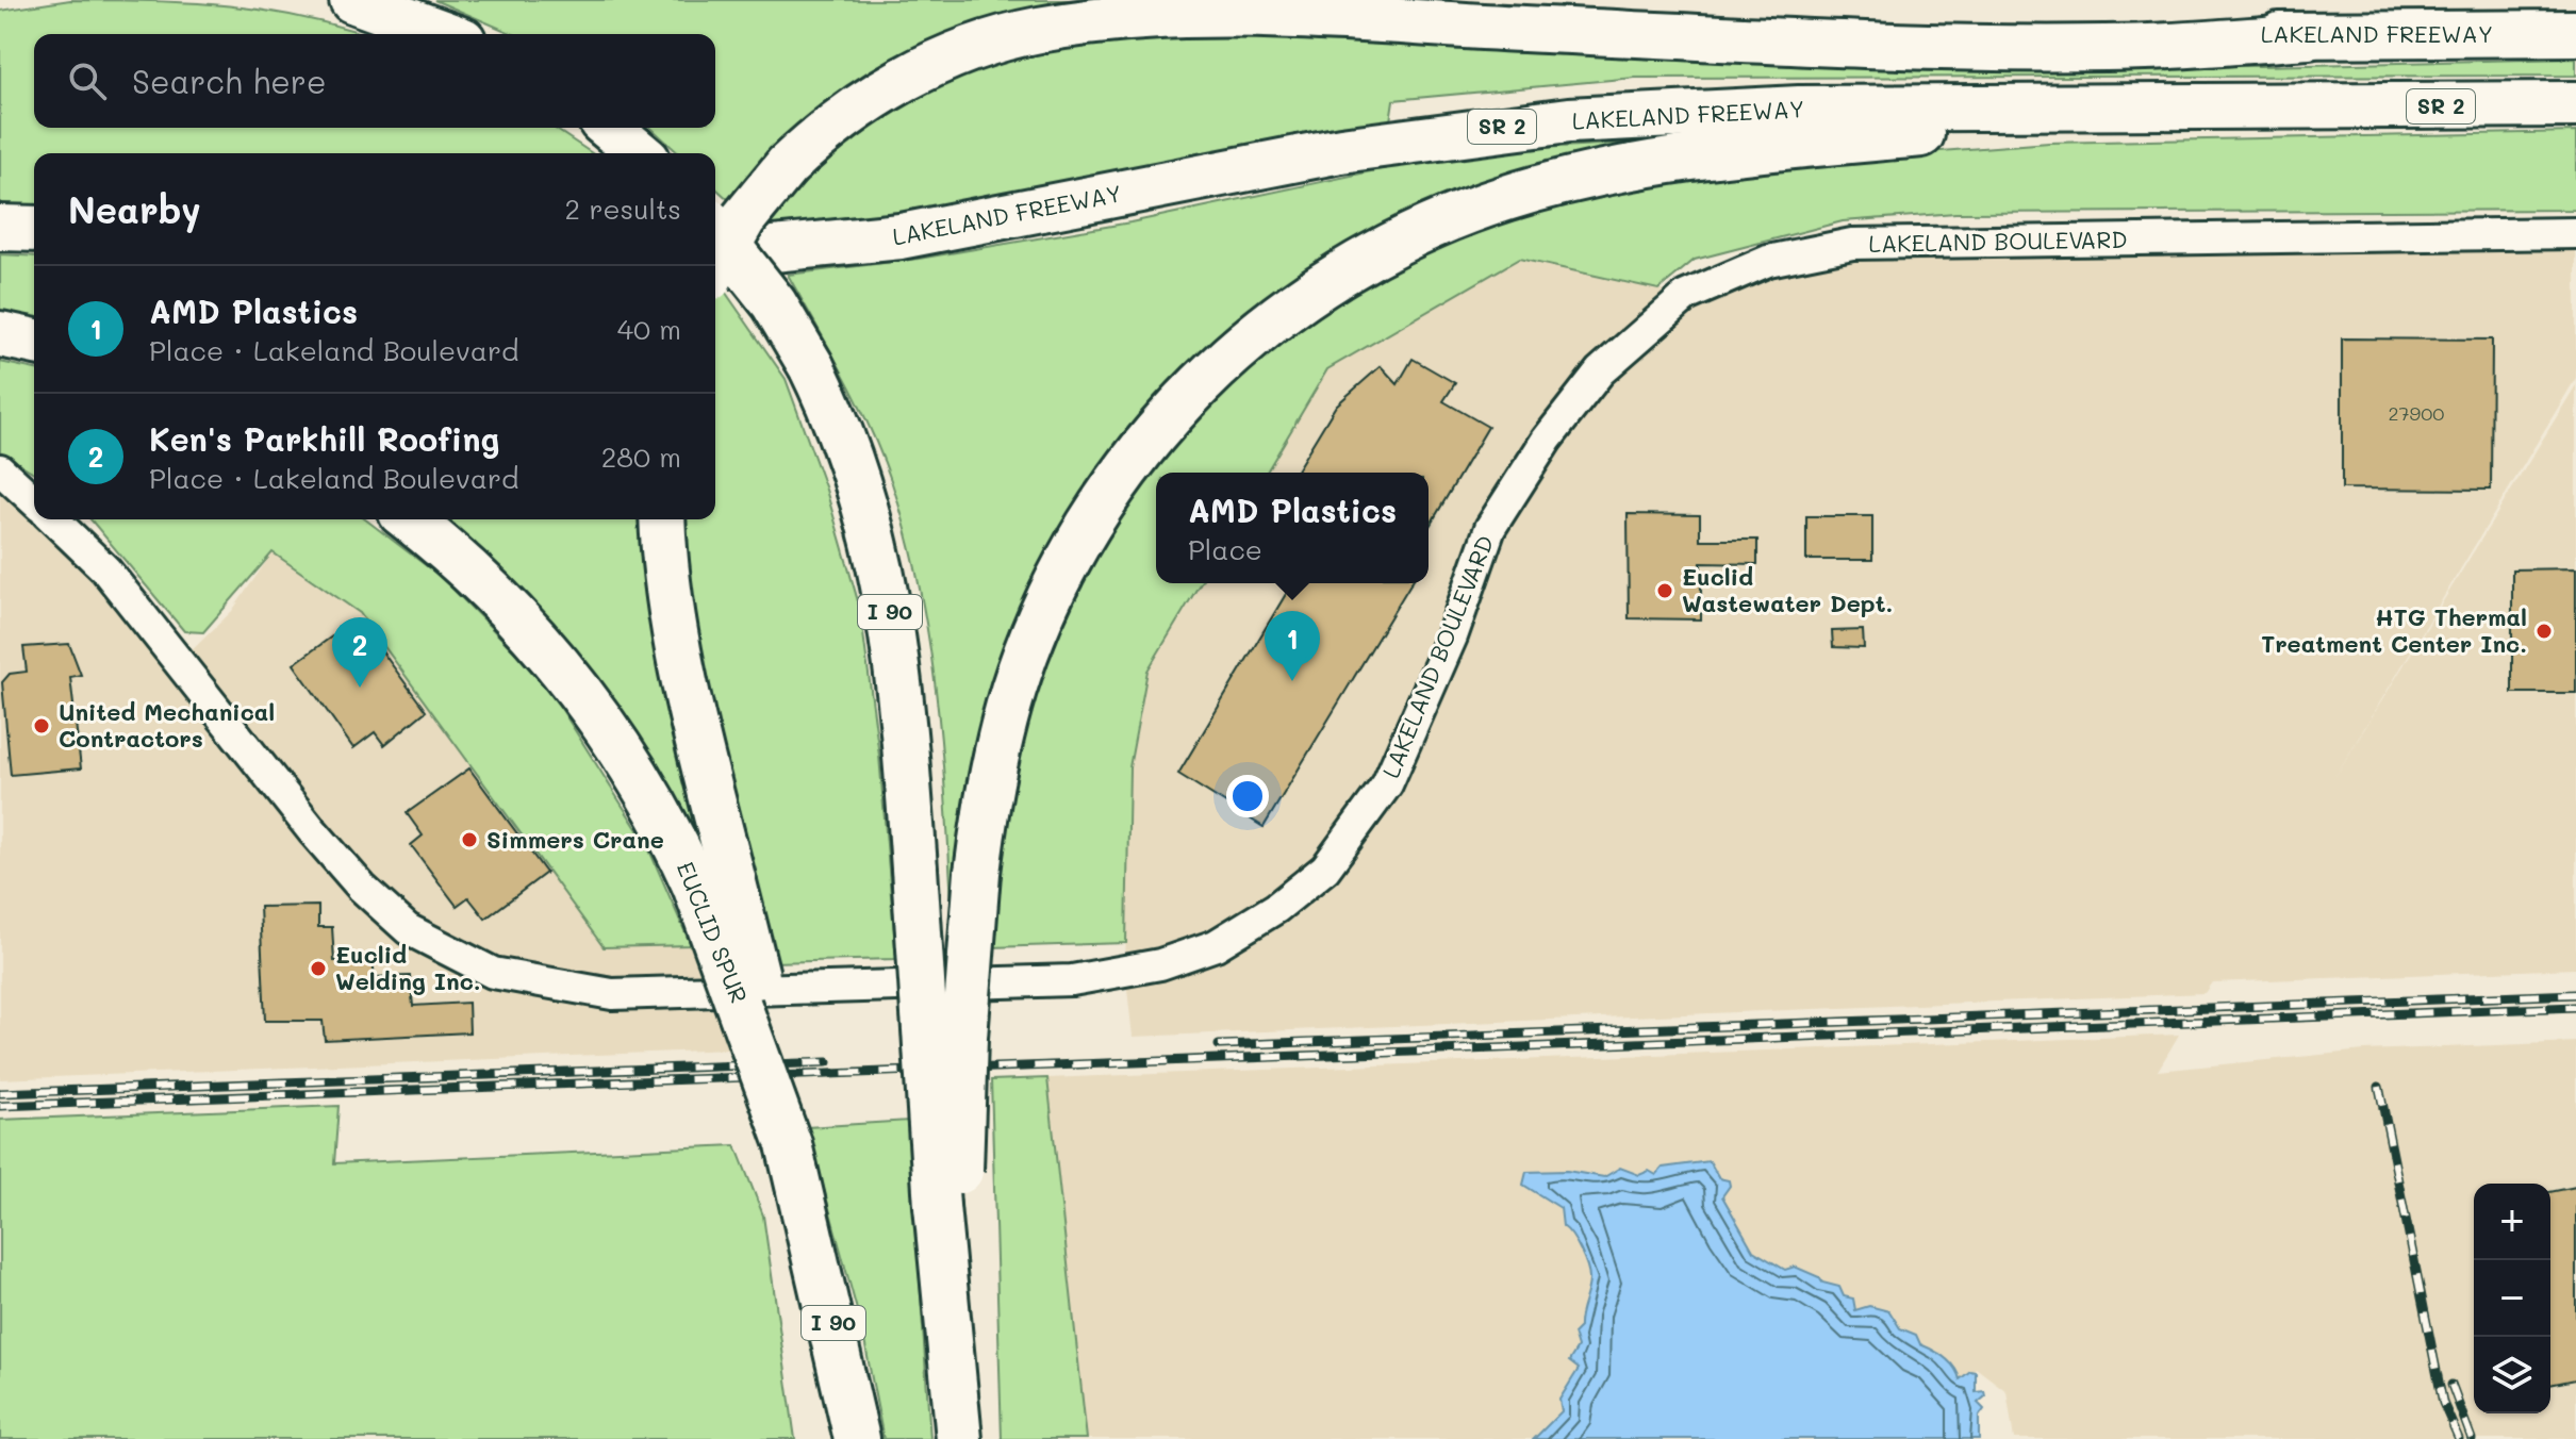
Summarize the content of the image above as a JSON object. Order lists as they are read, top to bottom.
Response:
{
  "streets": {
    "highway": [
      "LAKELAND FREEWAY",
      "SR 2",
      "I 90",
      "EUCLID SPUR"
    ],
    "street": ["LAKELAND BOULEVARD"]
  },
  "crossings": [
    ["I 90", "EUCLID SPUR"]
  ],
  "places": [
    "Euclid Wastewater Dept.",
    "HTG Thermal Treatment Center Inc.",
    "United Mechanical Contractors",
    "Simmers Crane",
    "Euclid Welding Inc."
  ],
  "house_numbers": ["27900"],
  "page": {
    "search": "Search here",
    "heading": ["Nearby", "2 results"],
    "list": [
      {
        "mark": "1",
        "name": "AMD Plastics",
        "note": "Place · Lakeland Boulevard",
        "value": "40 m"
      },
      {
        "mark": "2",
        "name": "Ken's Parkhill Roofing",
        "note": "Place · Lakeland Boulevard",
        "value": "280 m"
      }
    ],
    "popup": ["AMD Plastics", "Place"],
    "pins": ["1", "2"],
    "map_buttons": ["+", "−"]
  }
}
